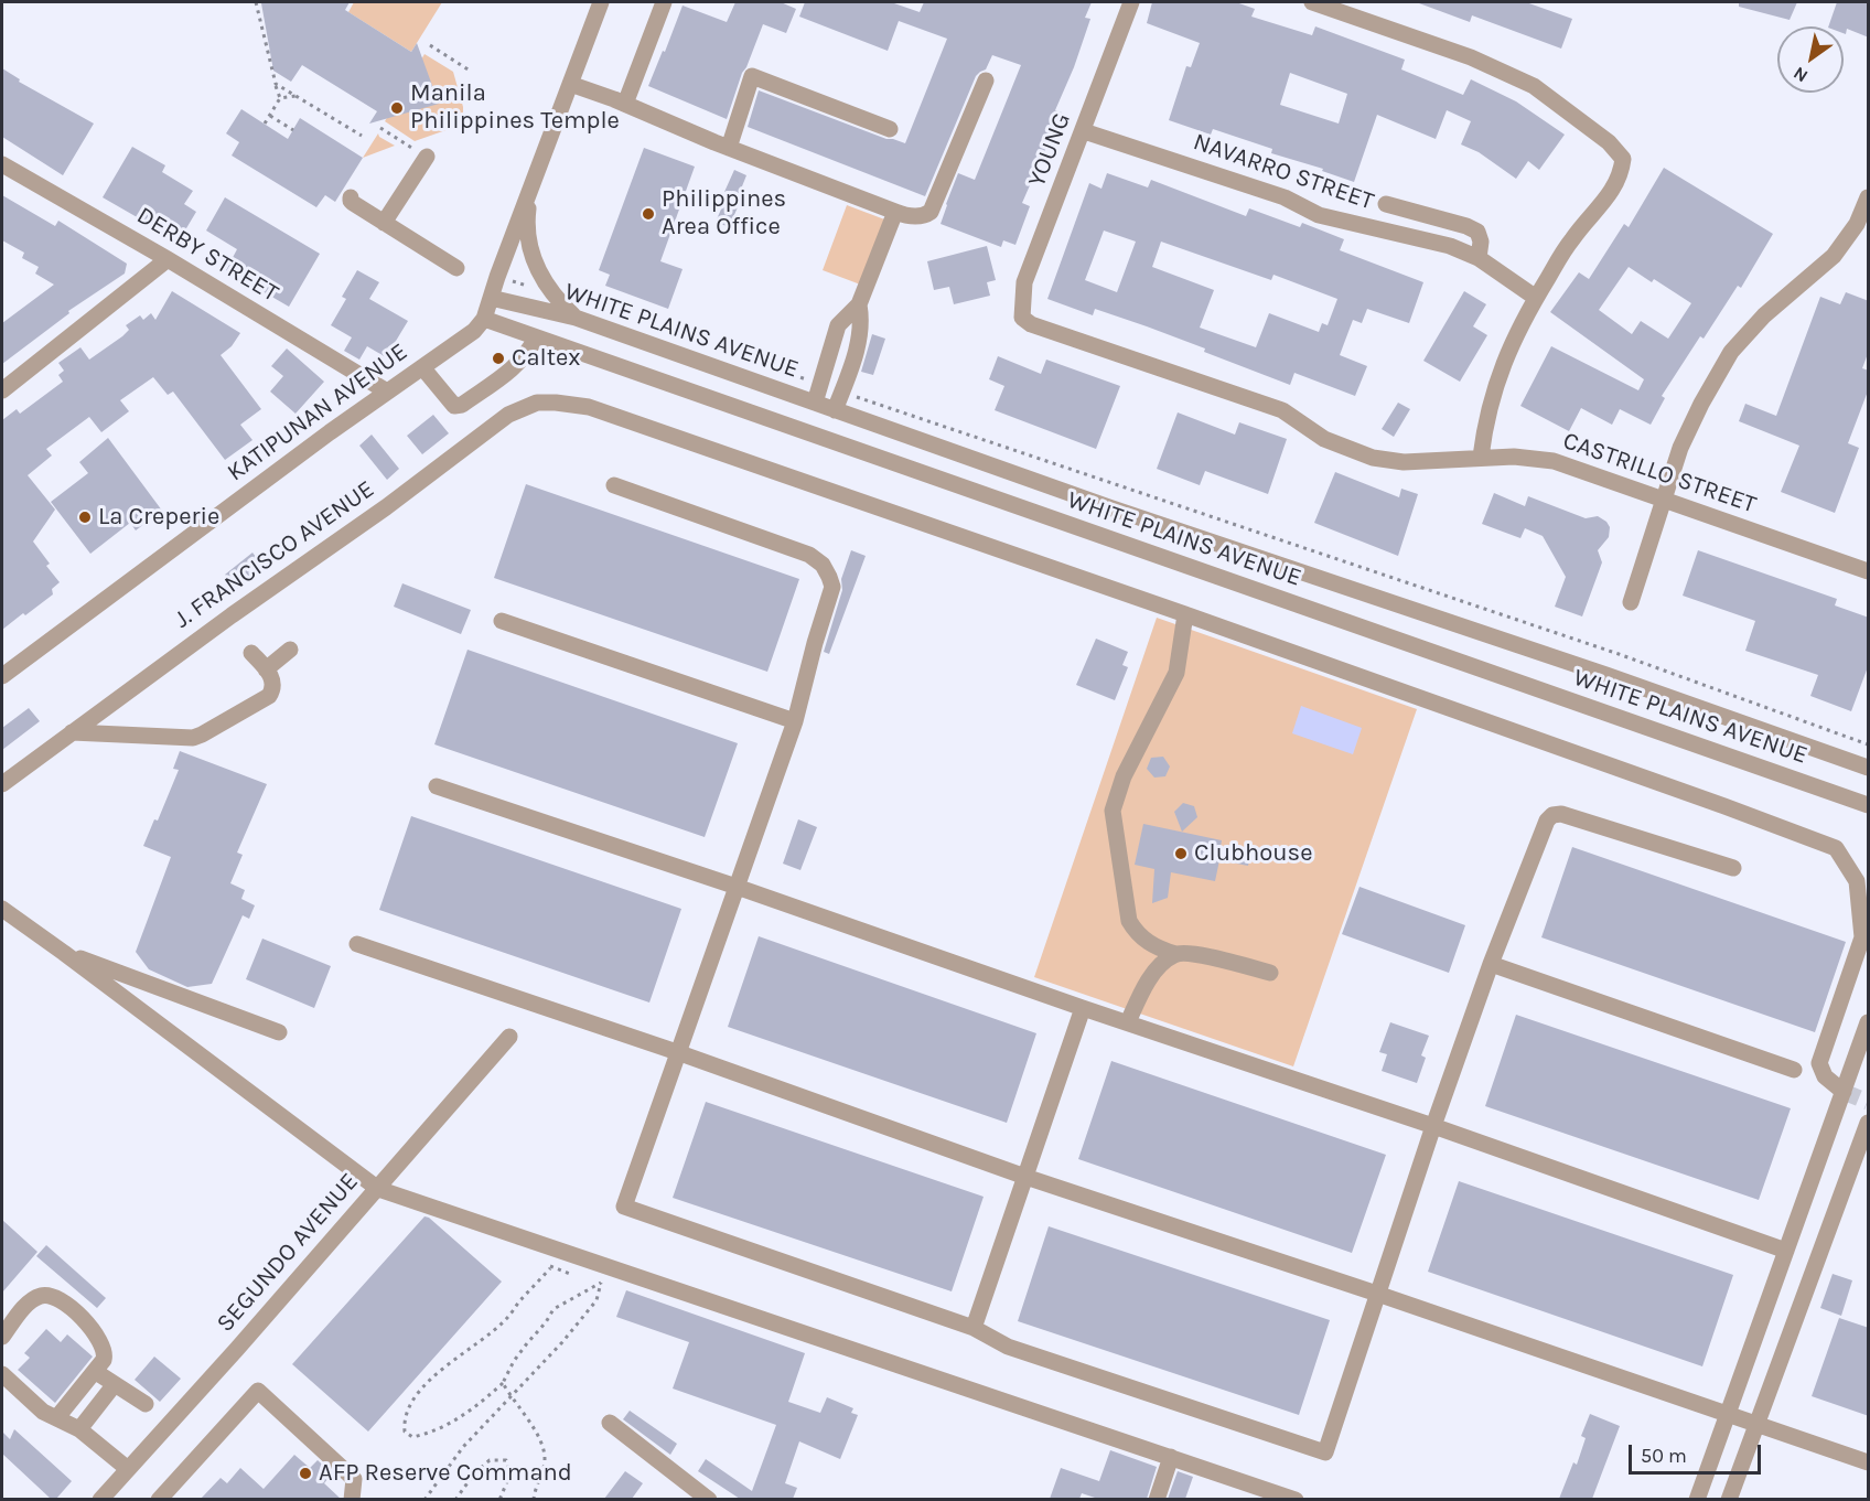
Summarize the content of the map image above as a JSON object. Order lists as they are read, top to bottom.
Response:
{
  "streets": {
    "street": [
      "YOUNG",
      "NAVARRO STREET",
      "DERBY STREET",
      "WHITE PLAINS AVENUE",
      "KATIPUNAN AVENUE",
      "CASTRILLO STREET",
      "J. FRANCISCO AVENUE",
      "SEGUNDO AVENUE"
    ]
  },
  "crossings": [
    ["YOUNG", "NAVARRO STREET"],
    ["YOUNG", "CASTRILLO STREET"],
    ["DERBY STREET", "KATIPUNAN AVENUE"],
    ["WHITE PLAINS AVENUE", "KATIPUNAN AVENUE"]
  ],
  "places": [
    "Manila Philippines Temple",
    "Philippines Area Office",
    "Caltex",
    "La Creperie",
    "Clubhouse",
    "AFP Reserve Command"
  ],
  "scale_bar": "50 m",
  "north": "bottom left"
}
